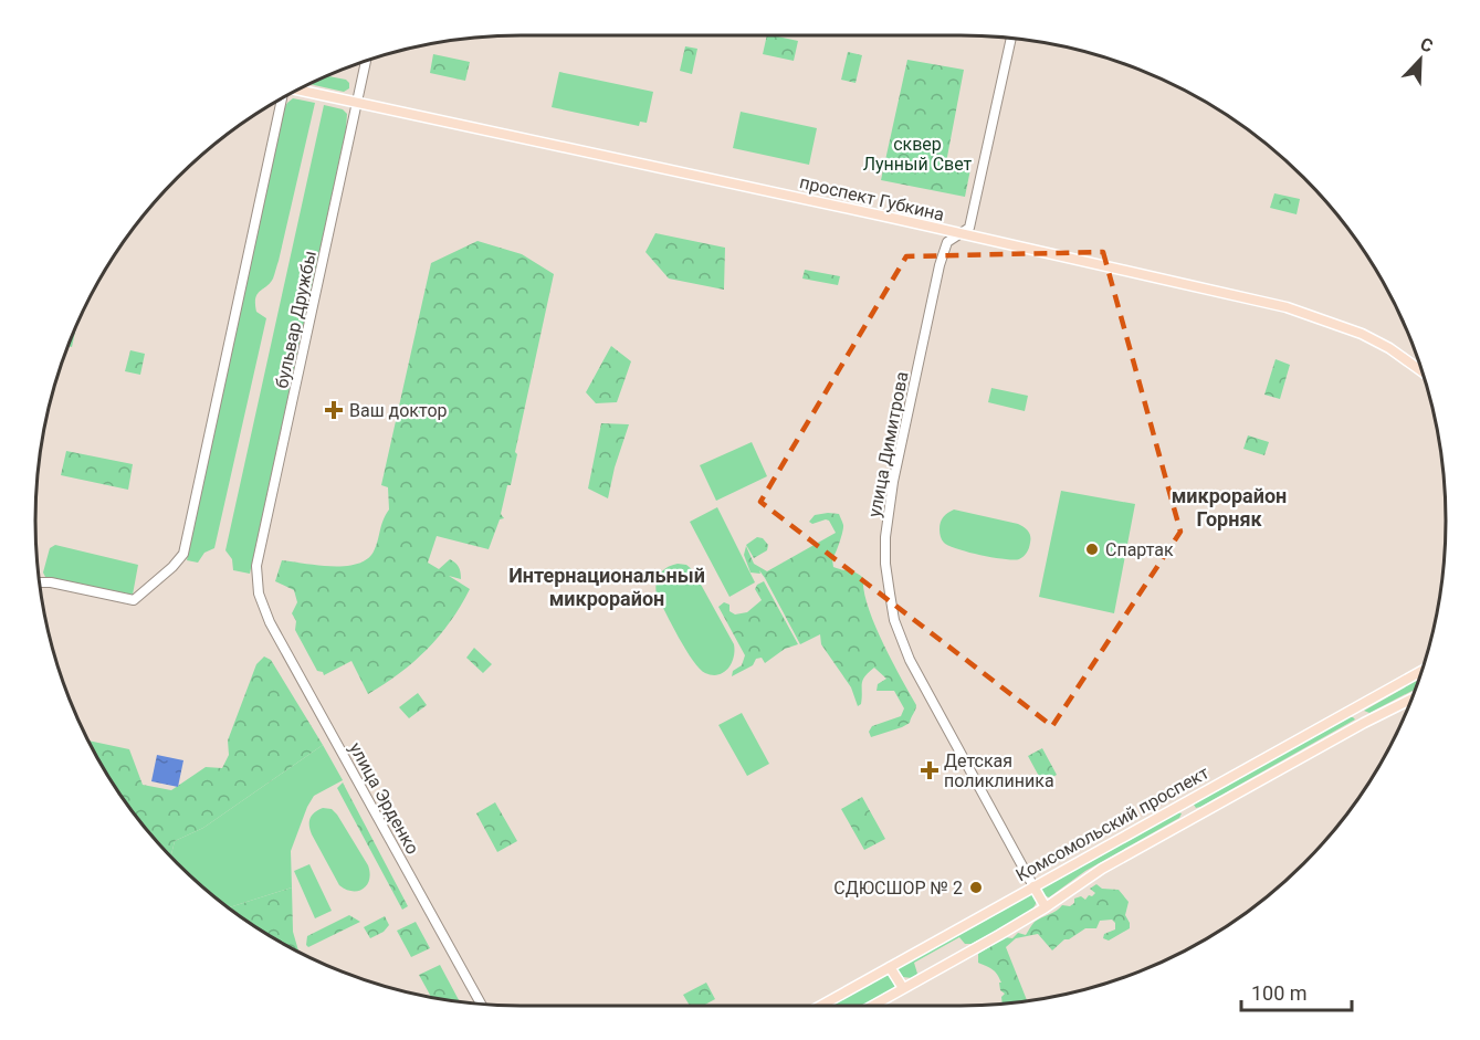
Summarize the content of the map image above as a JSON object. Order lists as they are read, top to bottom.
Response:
{
  "streets": {
    "main road": [
      "проспект Губкина",
      "бульвар Дружбы",
      "улица Димитрова",
      "улица Эрденко",
      "Комсомольский проспект"
    ]
  },
  "crossings": [
    ["проспект Губкина", "бульвар Дружбы"],
    ["проспект Губкина", "улица Димитрова"],
    ["бульвар Дружбы", "улица Эрденко"],
    ["улица Димитрова", "Комсомольский проспект"]
  ],
  "districts": ["микрорайон Горняк", "Интернациональный микрорайон"],
  "parks": ["сквер Лунный Свет"],
  "places": {
    "health": ["Ваш доктор", "Детская поликлиника"],
    "other": ["Спартак", "СДЮСШОР № 2"]
  },
  "scale_bar": "100 m",
  "north": "top right"
}
